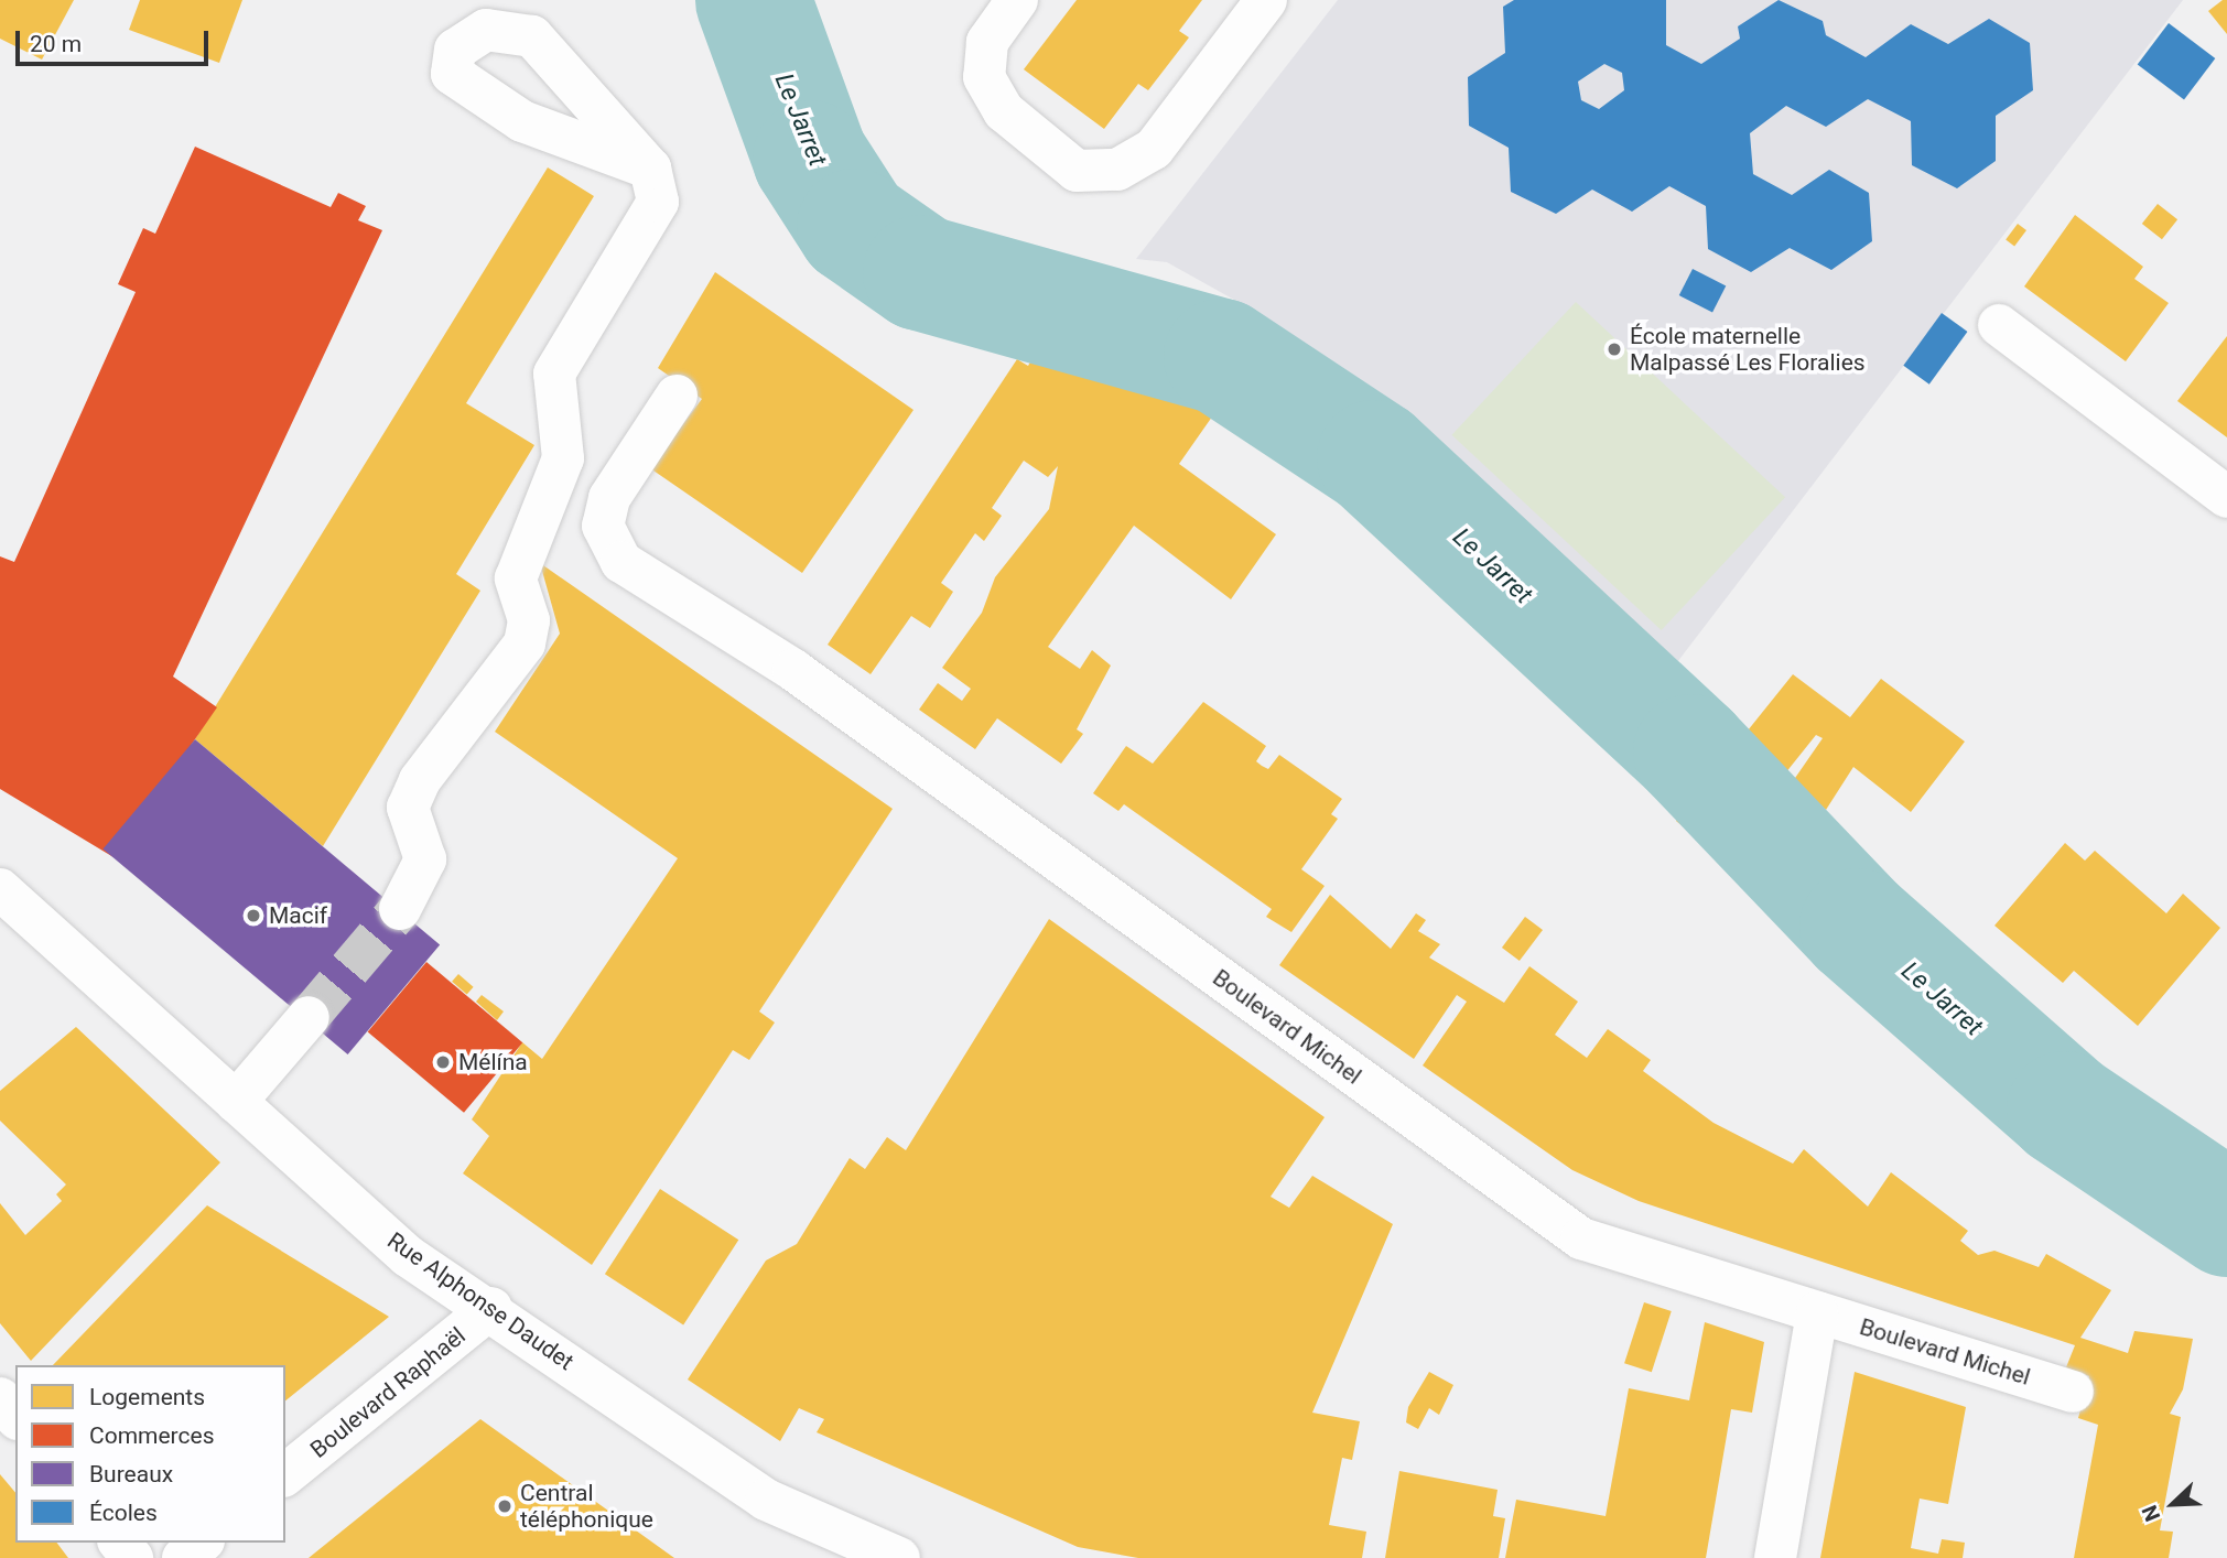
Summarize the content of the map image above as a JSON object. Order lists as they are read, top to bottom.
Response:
{
  "streets": {
    "street": ["Boulevard Michel", "Rue Alphonse Daudet", "Boulevard Raphaël"]
  },
  "crossings": [
    ["Rue Alphonse Daudet", "Boulevard Raphaël"]
  ],
  "water": ["Le Jarret"],
  "places": [
    "École maternelle Malpassé Les Floralies",
    "Macif",
    "Mélína",
    "Central téléphonique"
  ],
  "legend": [
    "Logements",
    "Commerces",
    "Bureaux",
    "Écoles"
  ],
  "scale_bar": "20 m",
  "north": "bottom left"
}
